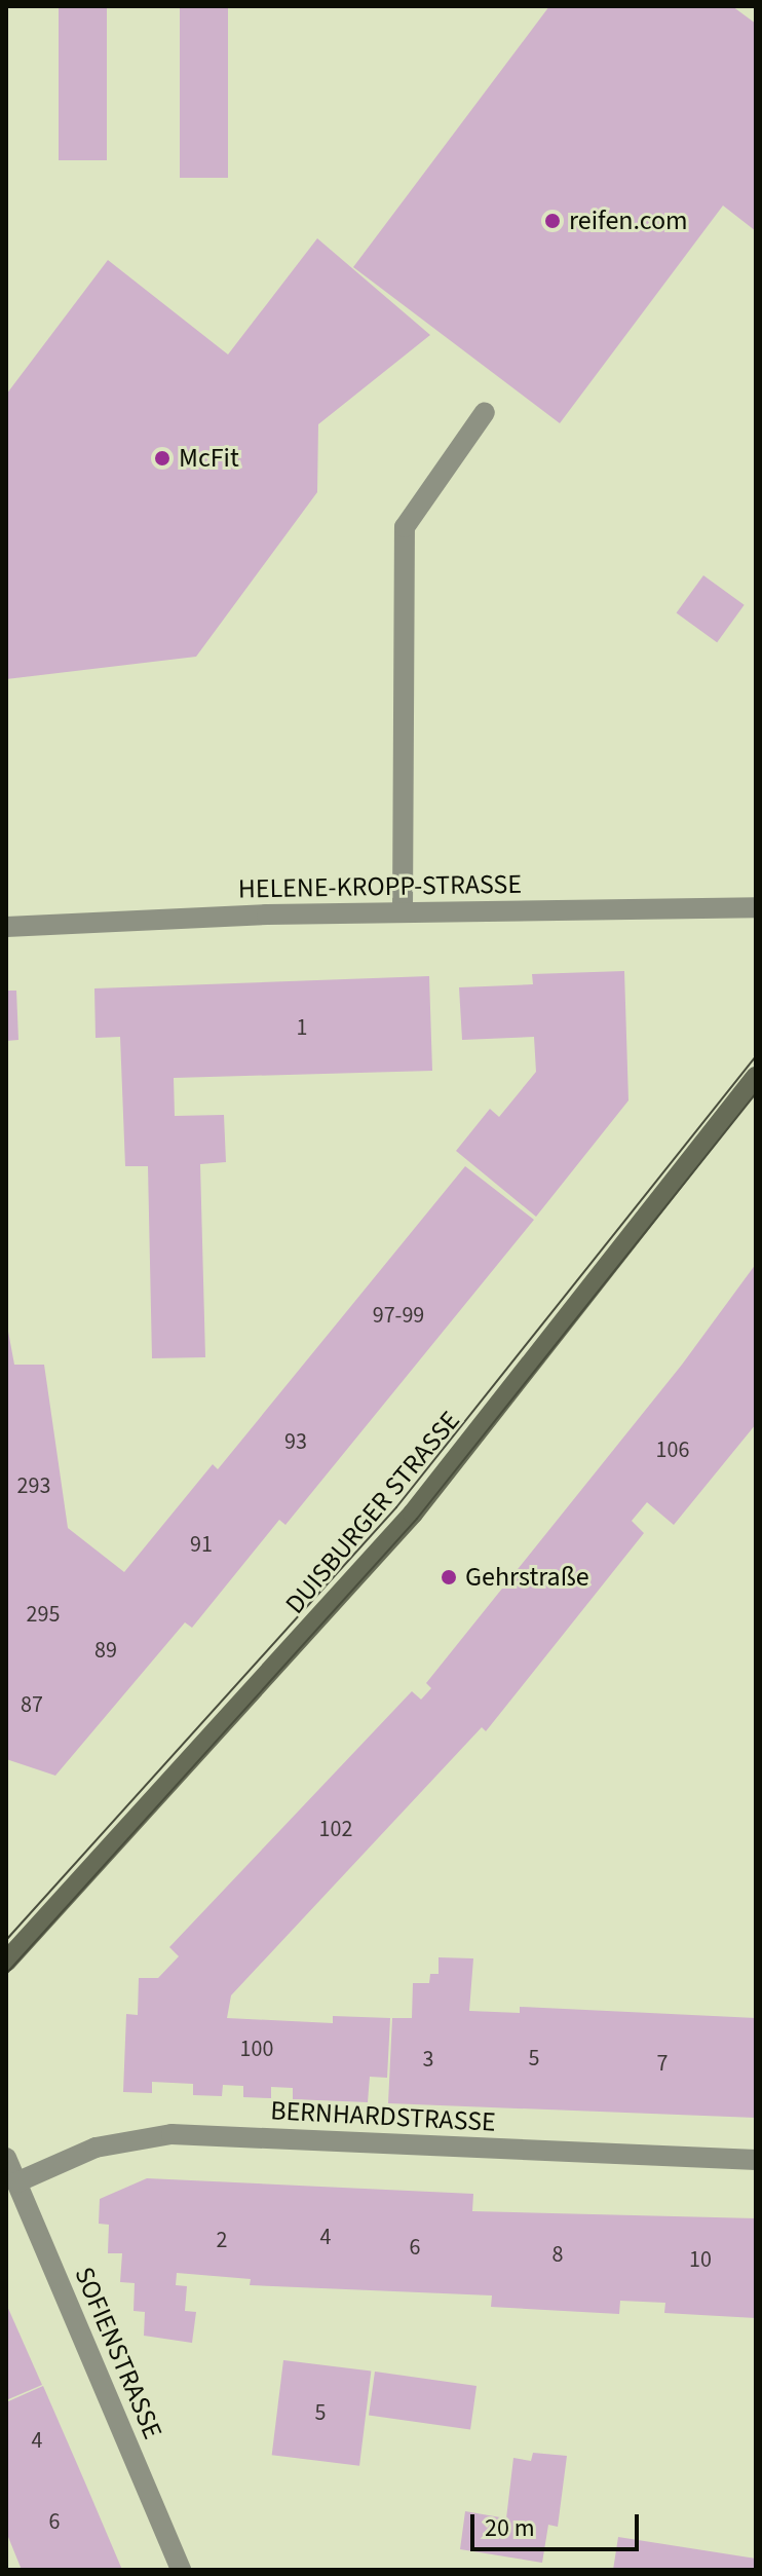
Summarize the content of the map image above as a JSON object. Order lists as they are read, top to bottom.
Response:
{
  "streets": {
    "main road": ["DUISBURGER STRASSE"],
    "street": ["HELENE-KROPP-STRASSE", "BERNHARDSTRASSE", "SOFIENSTRASSE"]
  },
  "crossings": [
    ["BERNHARDSTRASSE", "SOFIENSTRASSE"]
  ],
  "places": ["reifen.com", "McFit", "Gehrstraße"],
  "house_numbers": [
    "1",
    "97-99",
    "93",
    "106",
    "293",
    "91",
    "295",
    "89",
    "87",
    "102",
    "100",
    "5",
    "3",
    "7",
    "4",
    "2",
    "6",
    "8",
    "10",
    "5",
    "4",
    "6"
  ],
  "scale_bar": "20 m"
}
